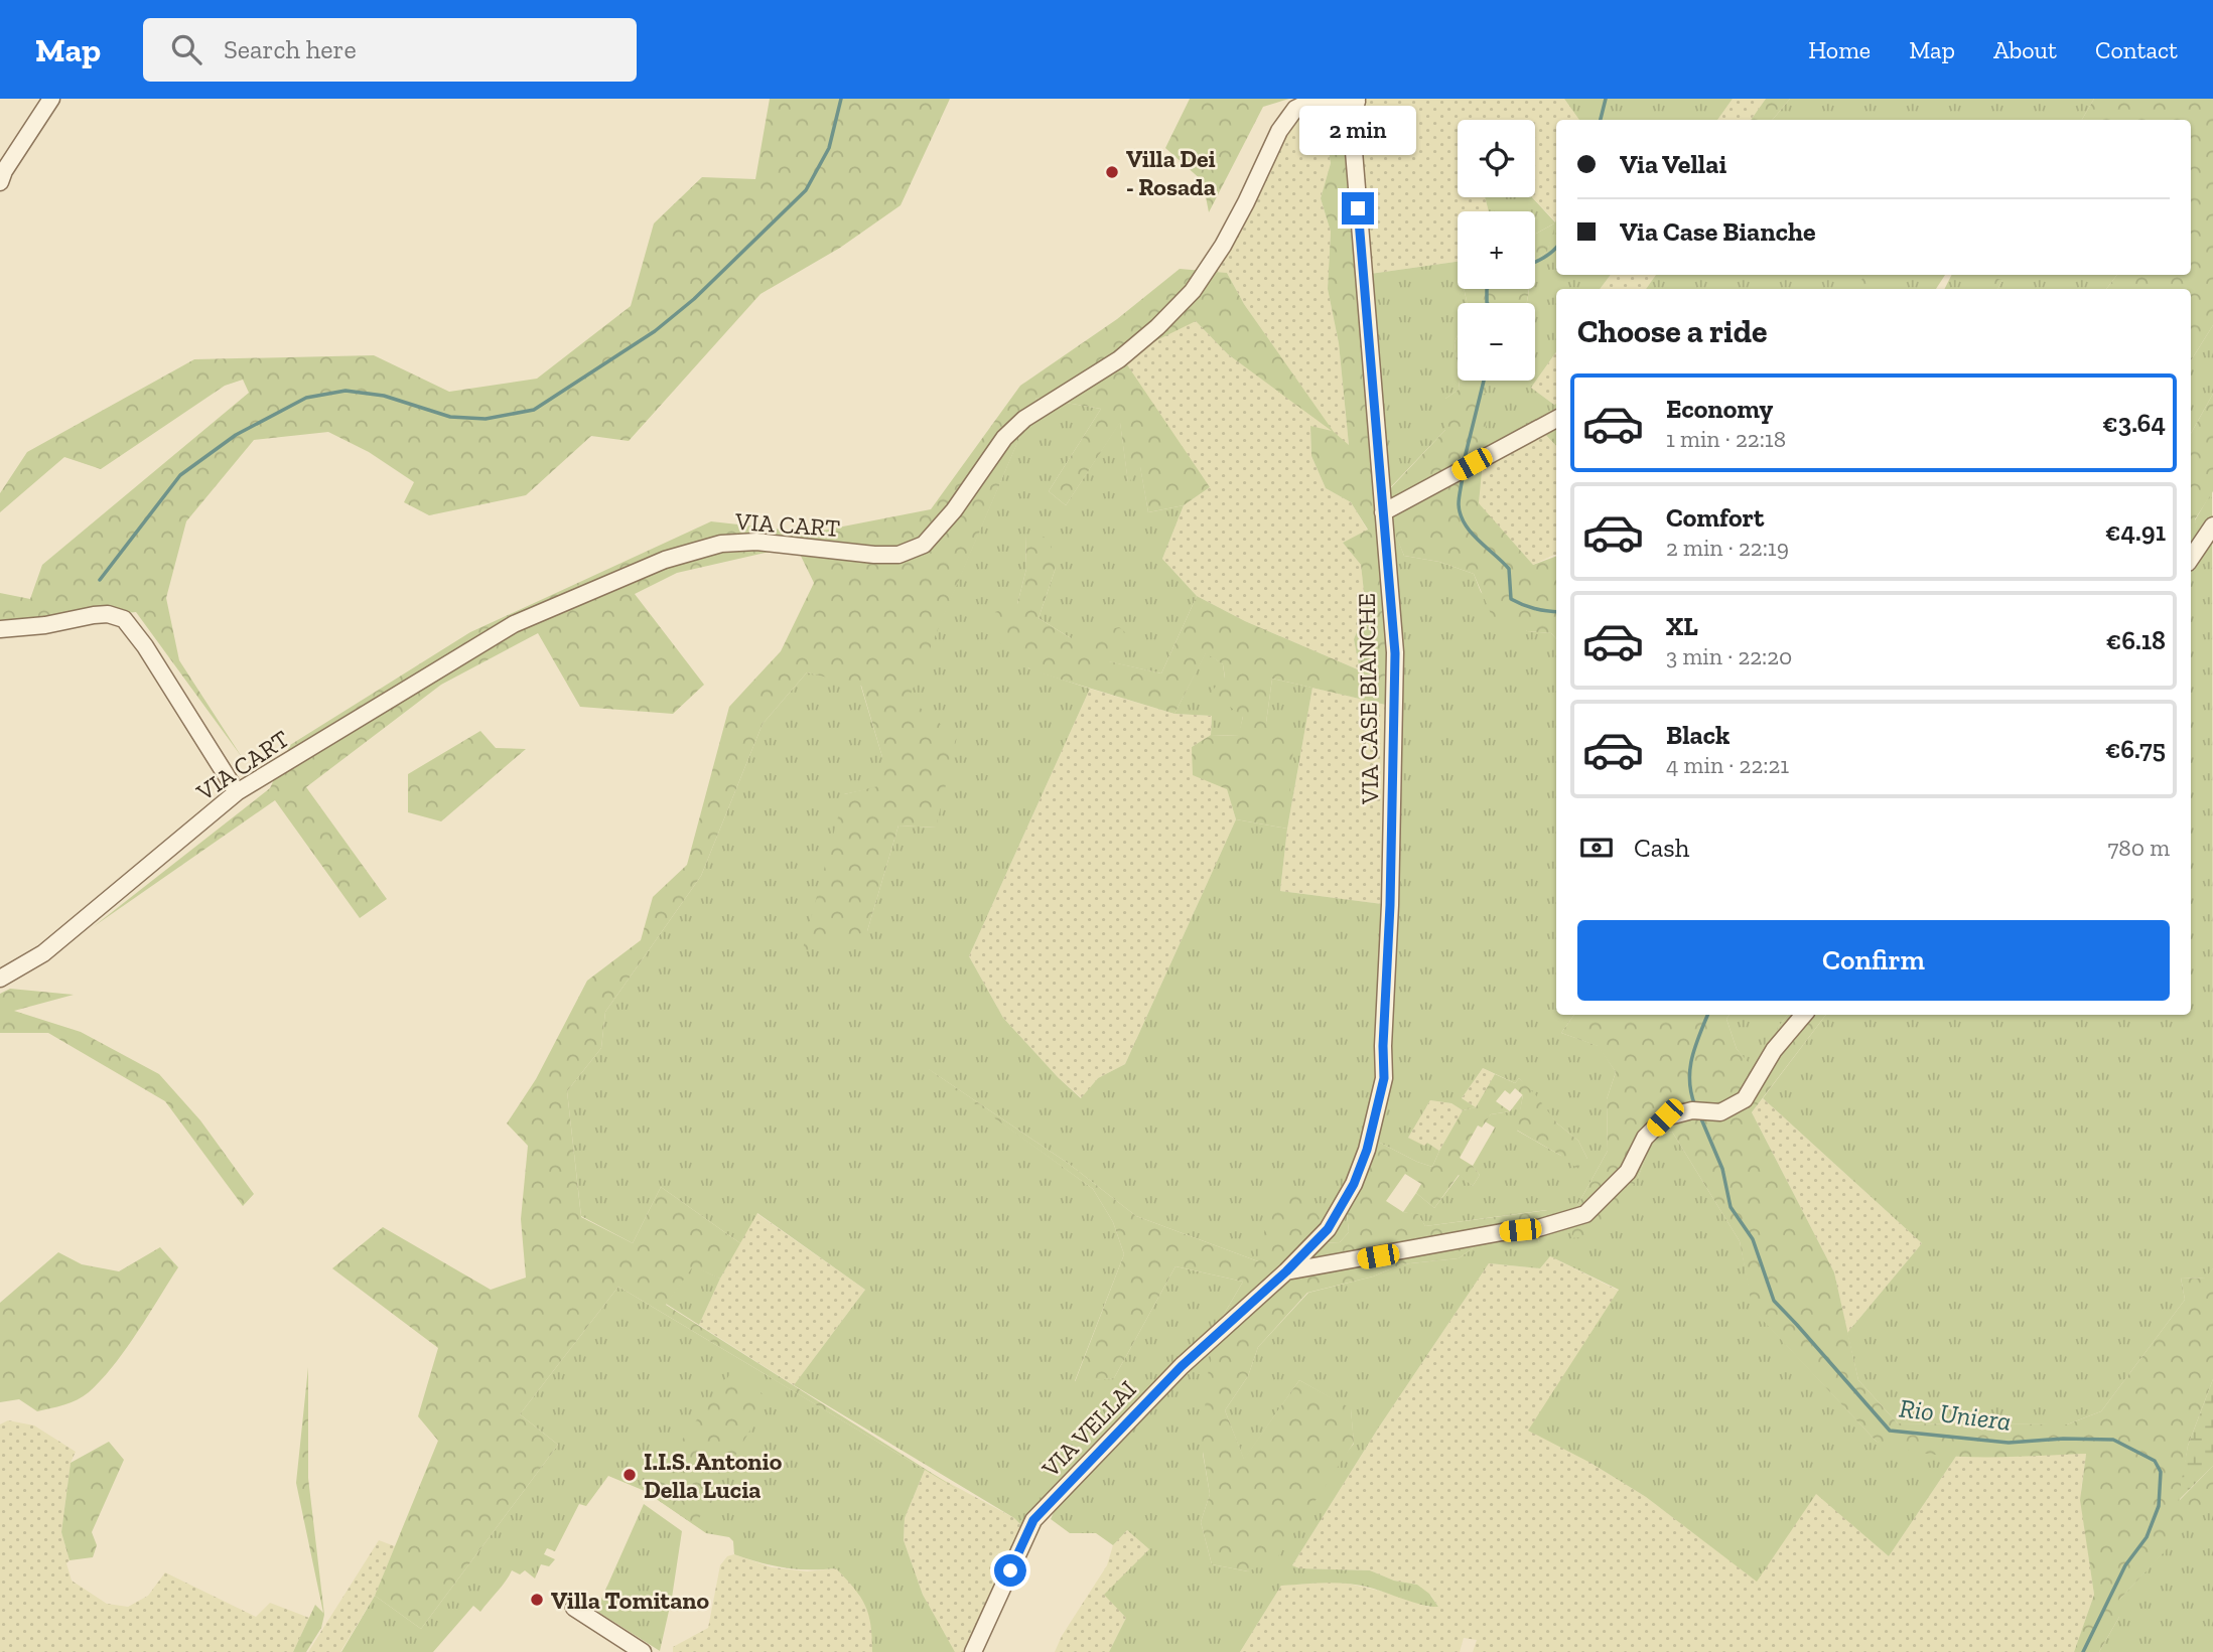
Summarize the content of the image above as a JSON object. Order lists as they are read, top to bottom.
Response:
{
  "streets": {
    "street": ["VIA CART", "VIA CASE BIANCHE", "VIA VELLAI"]
  },
  "crossings": [
    ["VIA CART", "VIA CASE BIANCHE"],
    ["VIA CASE BIANCHE", "VIA VELLAI"]
  ],
  "water": ["Rio Uniera"],
  "places": ["Villa Dei - Rosada", "I.I.S. Antonio Della Lucia", "Villa Tomitano"],
  "page": {
    "header": "Map",
    "search": "Search here",
    "nav": [
      "Home",
      "Map",
      "About",
      "Contact"
    ],
    "bubble": "2 min",
    "map_buttons": ["+", "−"],
    "banner": ["Via Vellai", "Via Case Bianche"],
    "heading": "Choose a ride",
    "list": [
      {
        "name": "Economy",
        "note": "1 min · 22:18",
        "value": "€3.64"
      },
      {
        "name": "Comfort",
        "note": "2 min · 22:19",
        "value": "€4.91"
      },
      {
        "name": "XL",
        "note": "3 min · 22:20",
        "value": "€6.18"
      },
      {
        "name": "Black",
        "note": "4 min · 22:21",
        "value": "€6.75"
      }
    ],
    "pay": ["Cash", "780 m"],
    "buttons": "Confirm"
  }
}
